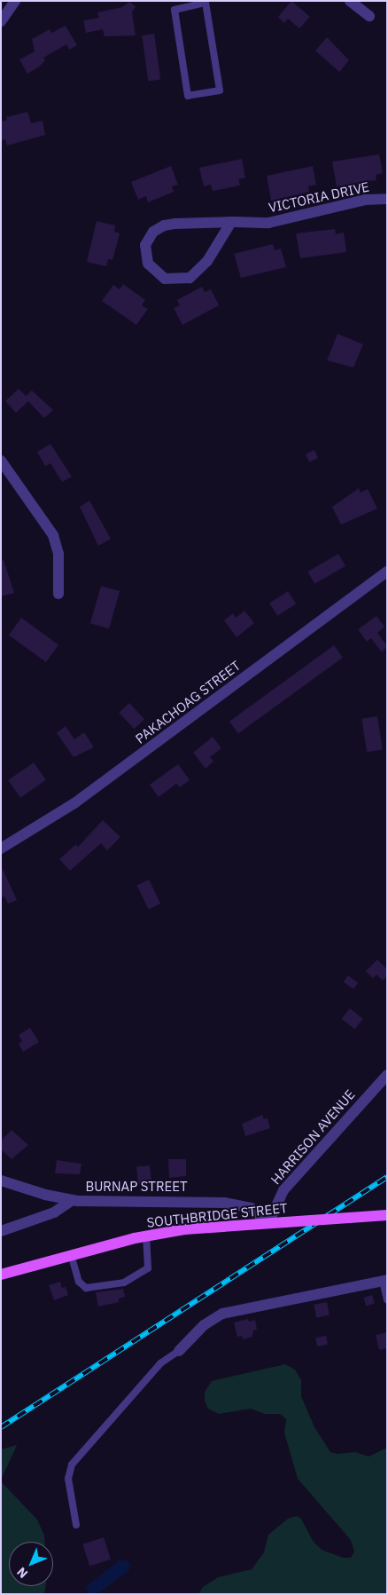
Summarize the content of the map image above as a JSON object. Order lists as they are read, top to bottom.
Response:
{
  "streets": {
    "main road": ["SOUTHBRIDGE STREET"],
    "street": [
      "VICTORIA DRIVE",
      "PAKACHOAG STREET",
      "HARRISON AVENUE",
      "BURNAP STREET"
    ]
  },
  "crossings": [
    ["HARRISON AVENUE", "BURNAP STREET"],
    ["HARRISON AVENUE", "SOUTHBRIDGE STREET"],
    ["BURNAP STREET", "SOUTHBRIDGE STREET"]
  ],
  "north": "bottom left"
}
